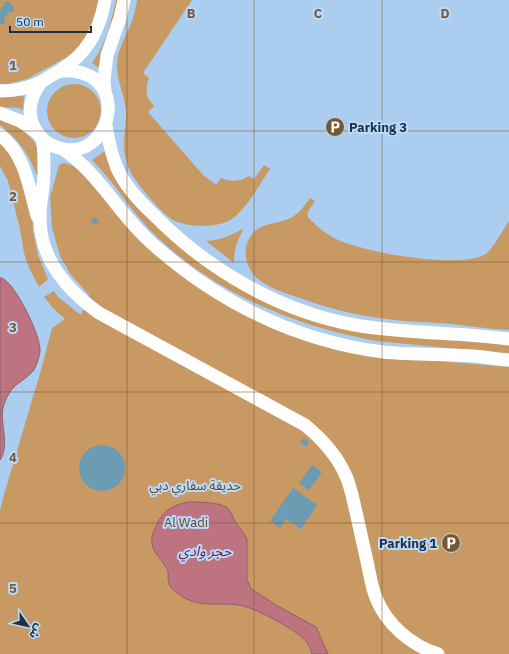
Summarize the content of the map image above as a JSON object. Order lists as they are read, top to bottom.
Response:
{
  "water": ["حجر وادي"],
  "parks": ["حديقة سفاري دبي", "Al Wadi"],
  "places": {
    "parking": ["Parking 3", "Parking 1"]
  },
  "scale_bar": "50 m",
  "north": "bottom right",
  "grid": {
    "columns": ["B", "C", "D"],
    "rows": [
      "1",
      "2",
      "3",
      "4",
      "5"
    ]
  }
}
